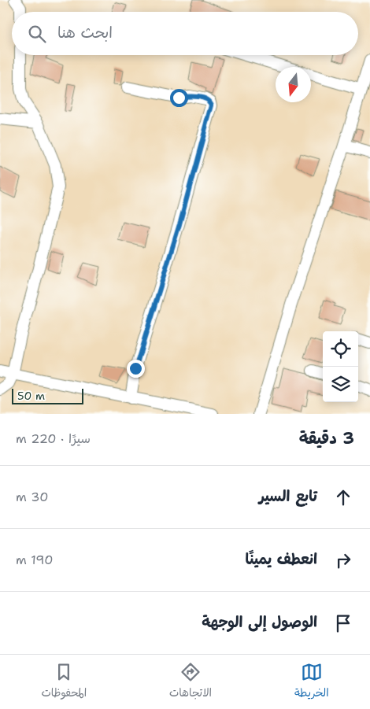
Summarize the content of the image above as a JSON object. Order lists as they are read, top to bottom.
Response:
{
  "scale_bar": "50 m",
  "north": "bottom",
  "page": {
    "search": "ابحث هنا",
    "scale": "50 m",
    "heading": ["3 دقيقة", "سيرًا · 220 m"],
    "list": [
      ["تابع السير", "30 m"],
      ["انعطف يمينًا", "190 m"],
      "الوصول إلى الوجهة"
    ],
    "nav": ["الخريطة", "الاتجاهات", "المحفوظات"]
  }
}
